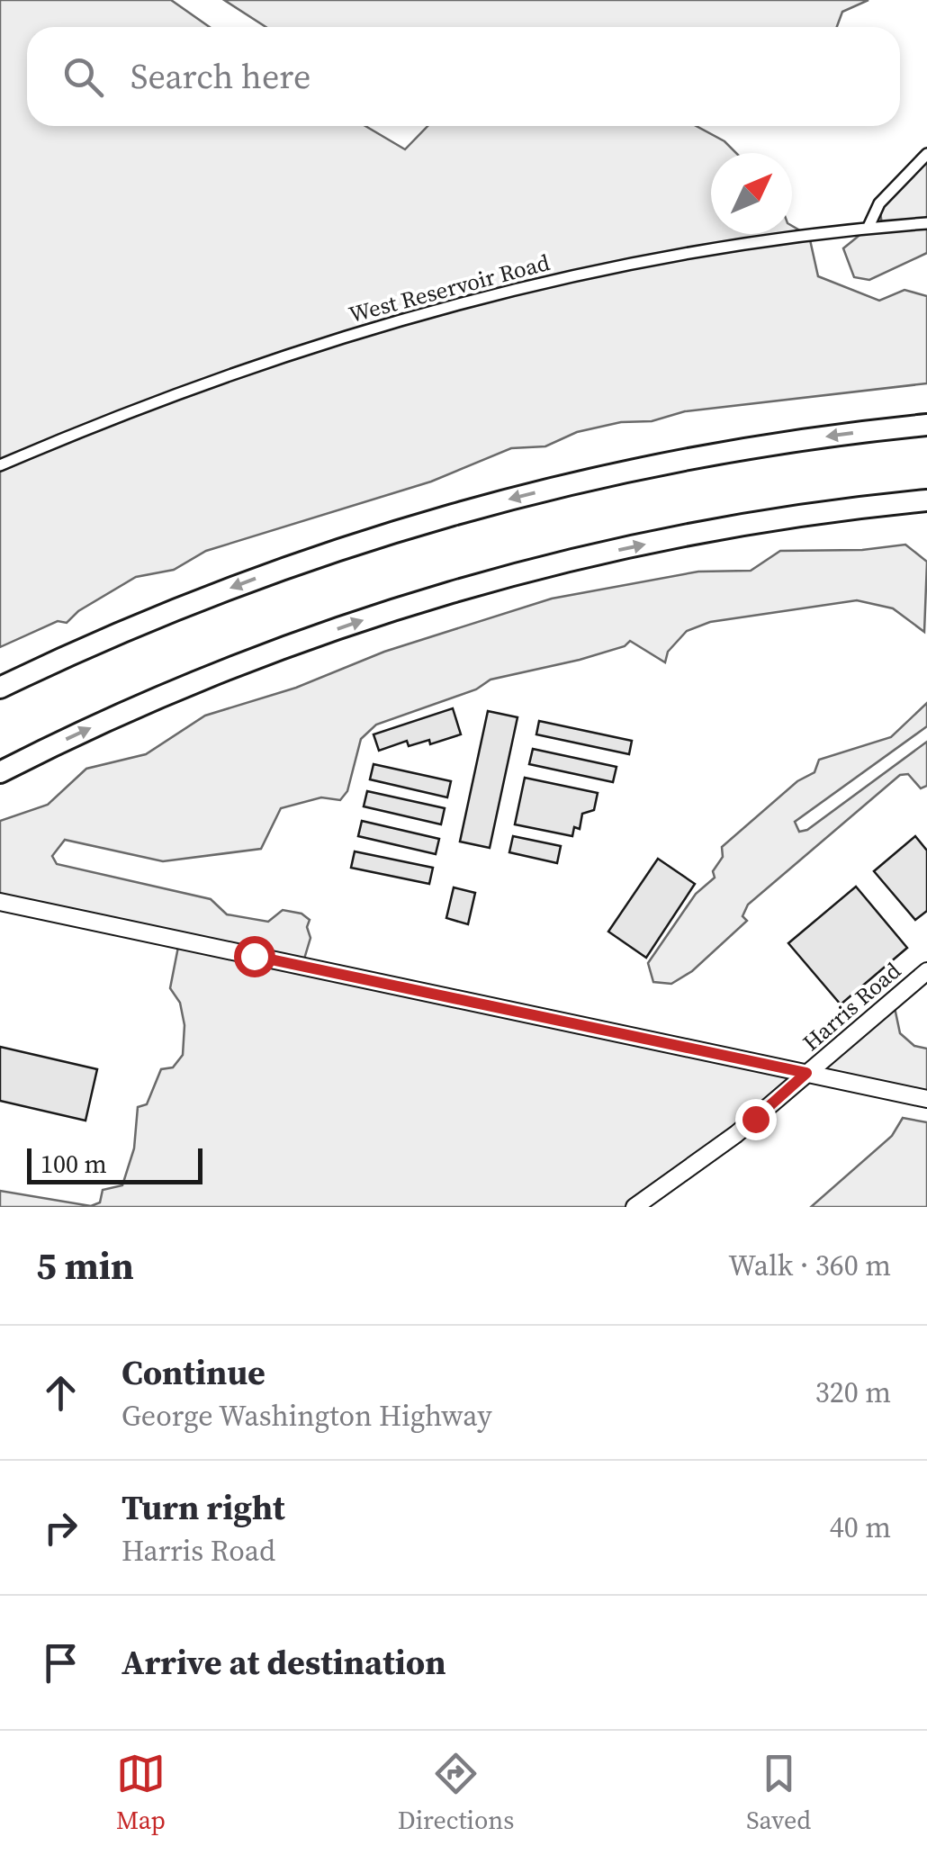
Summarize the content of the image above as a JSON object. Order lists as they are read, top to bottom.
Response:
{
  "streets": {
    "main road": ["Harris Road"],
    "street": ["West Reservoir Road"]
  },
  "scale_bar": "100 m",
  "north": "top right",
  "page": {
    "search": "Search here",
    "scale": "100 m",
    "heading": ["5 min", "Walk · 360 m"],
    "list": [
      ["Continue", "George Washington Highway", "320 m"],
      ["Turn right", "Harris Road", "40 m"],
      "Arrive at destination"
    ],
    "nav": ["Map", "Directions", "Saved"]
  }
}
